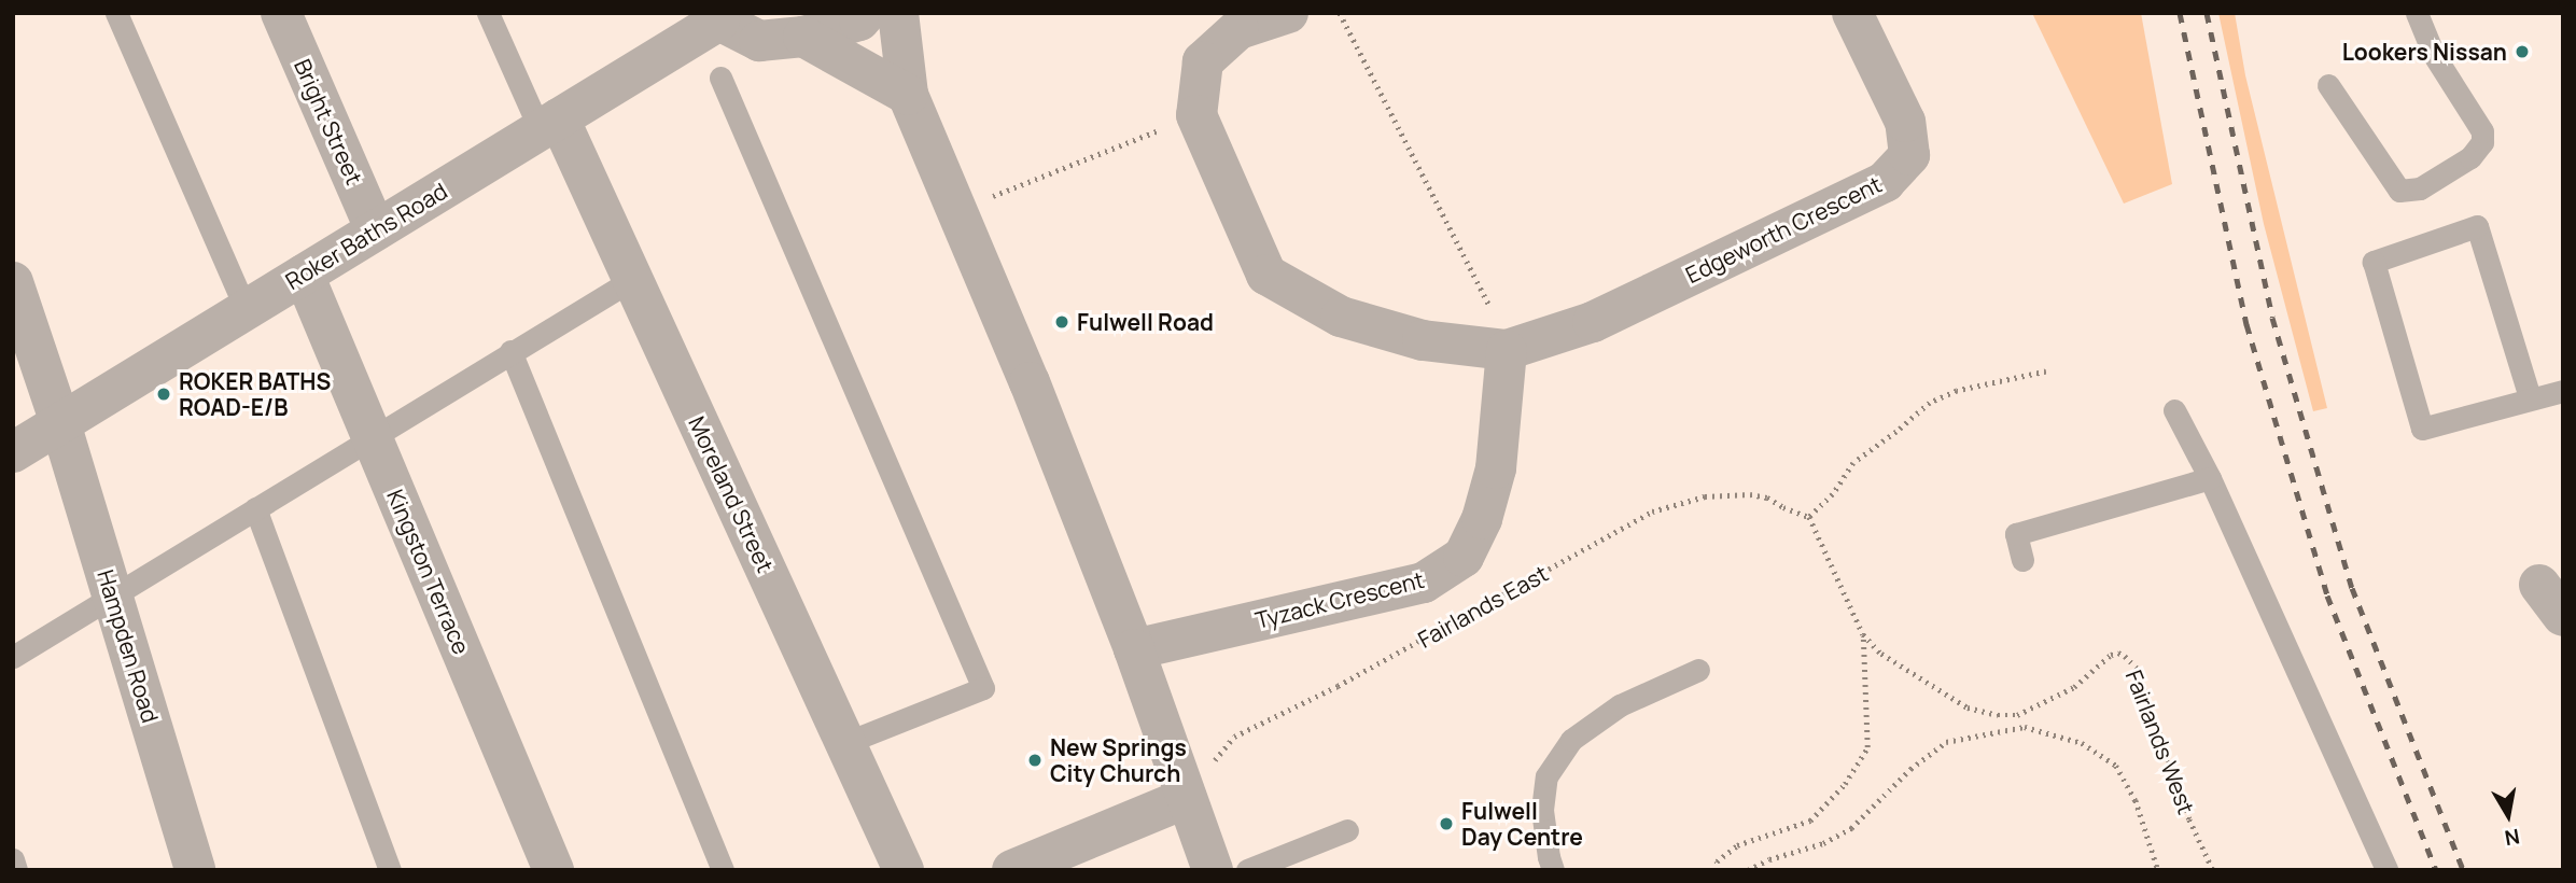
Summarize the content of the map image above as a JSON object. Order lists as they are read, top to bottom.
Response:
{
  "streets": {
    "street": [
      "Bright Street",
      "Edgeworth Crescent",
      "Roker Baths Road",
      "Moreland Street",
      "Kingston Terrace",
      "Tyzack Crescent",
      "Hampden Road"
    ],
    "path": ["Fairlands East", "Fairlands West"]
  },
  "crossings": [
    ["Bright Street", "Roker Baths Road"],
    ["Edgeworth Crescent", "Tyzack Crescent"],
    ["Roker Baths Road", "Moreland Street"],
    ["Roker Baths Road", "Kingston Terrace"],
    ["Roker Baths Road", "Hampden Road"],
    ["Fairlands East", "Fairlands West"]
  ],
  "places": [
    "Lookers Nissan",
    "Fulwell Road",
    "ROKER BATHS ROAD-E/B",
    "New Springs City Church",
    "Fulwell Day Centre"
  ],
  "north": "bottom"
}
